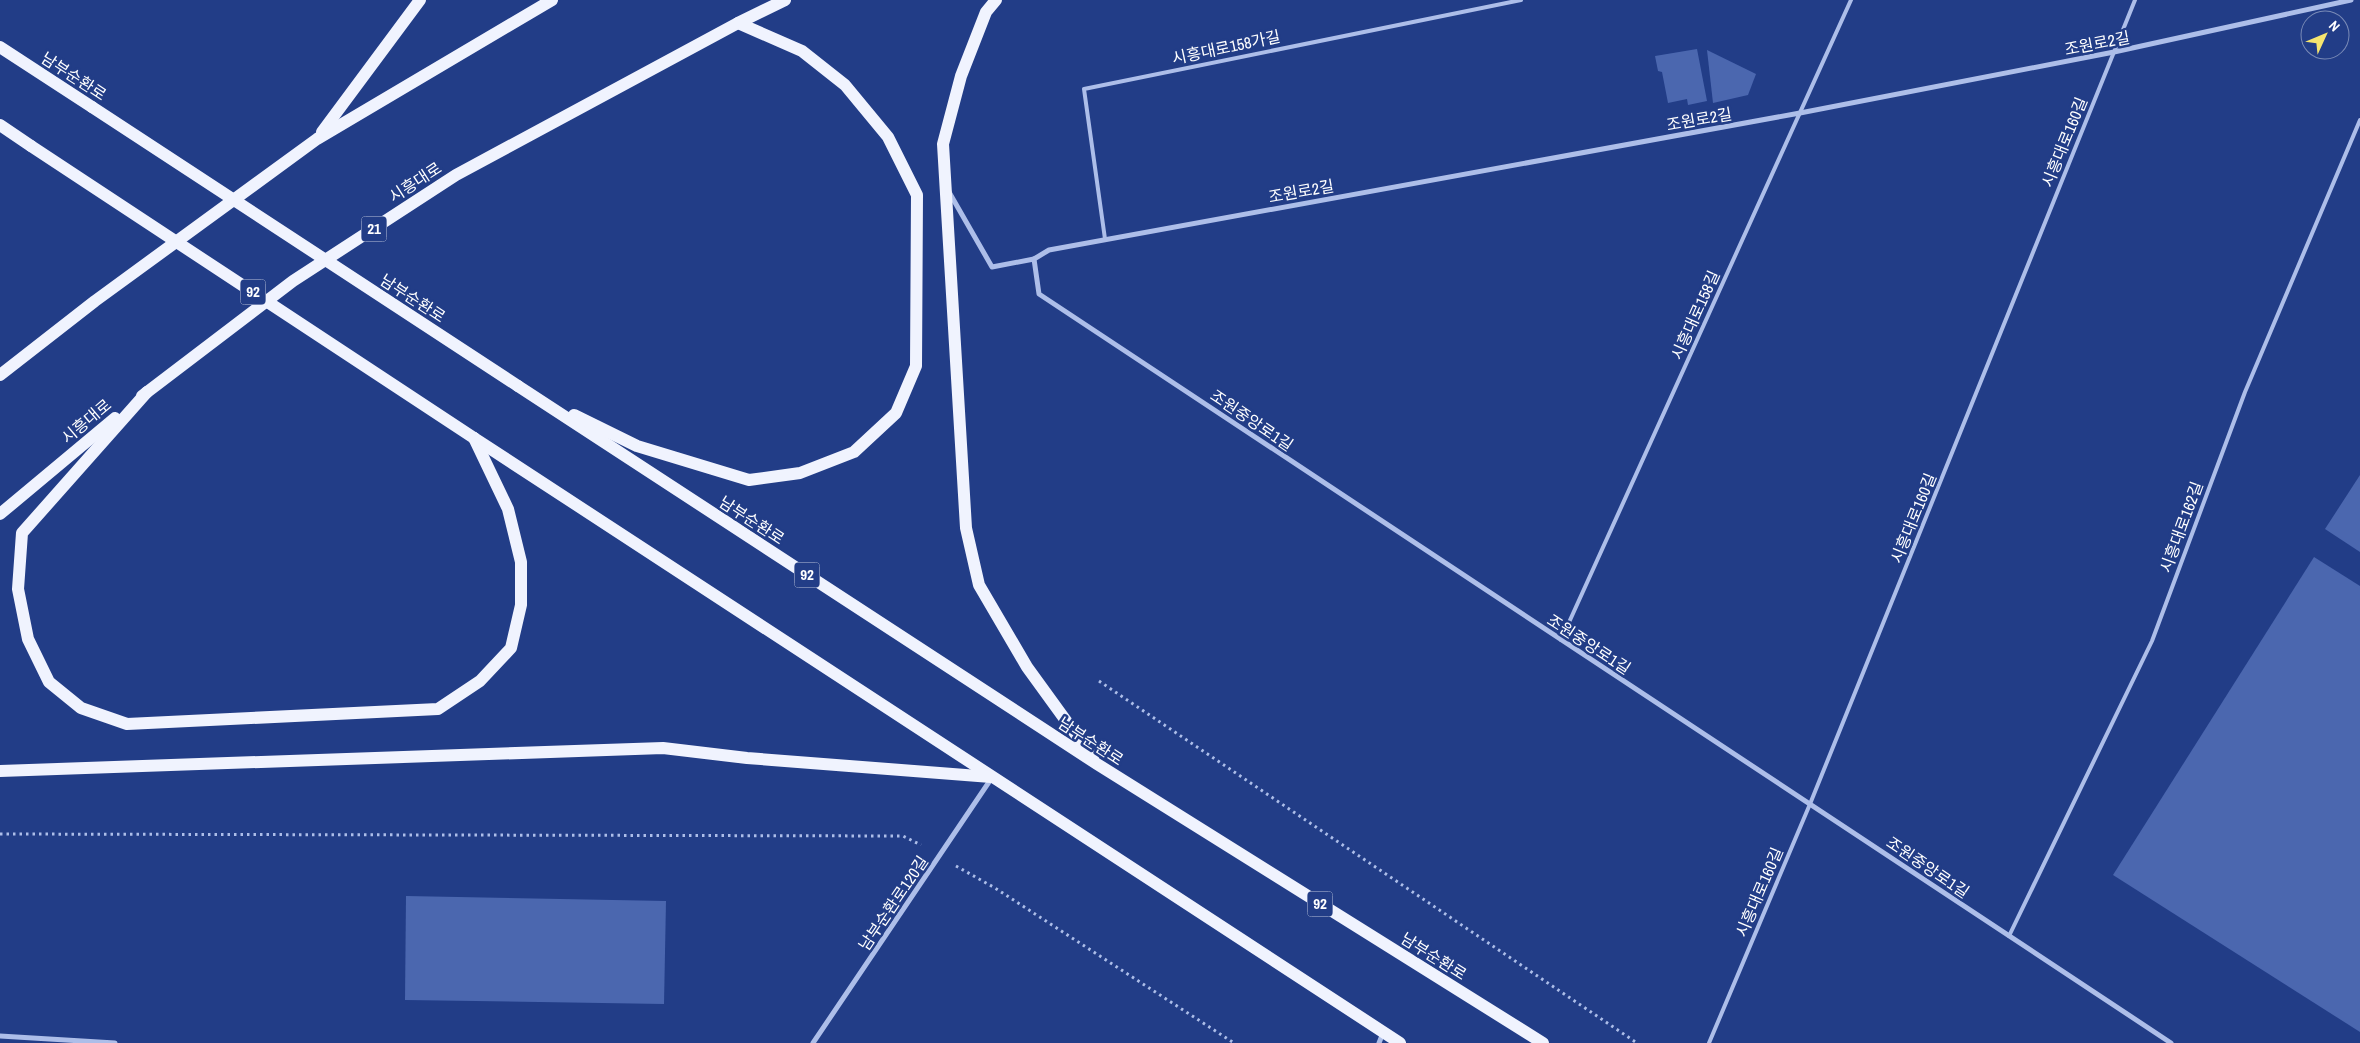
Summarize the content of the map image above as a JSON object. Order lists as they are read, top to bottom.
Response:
{
  "streets": {
    "main road": [
      "남부순환로",
      "시흥대로",
      "21",
      "92"
    ],
    "street": ["조원로2길", "조원중앙로1길", "남부순환로120길"],
    "lane": [
      "시흥대로158가길",
      "시흥대로160길",
      "시흥대로158길",
      "시흥대로162길"
    ]
  },
  "crossings": [
    ["조원로2길", "시흥대로158가길"],
    ["조원로2길", "시흥대로160길"],
    ["조원로2길", "시흥대로158길"],
    ["조원로2길", "조원중앙로1길"],
    ["시흥대로160길", "조원중앙로1길"],
    ["92", "남부순환로120길"],
    ["시흥대로158길", "조원중앙로1길"],
    ["조원중앙로1길", "시흥대로162길"]
  ],
  "north": "top right"
}
